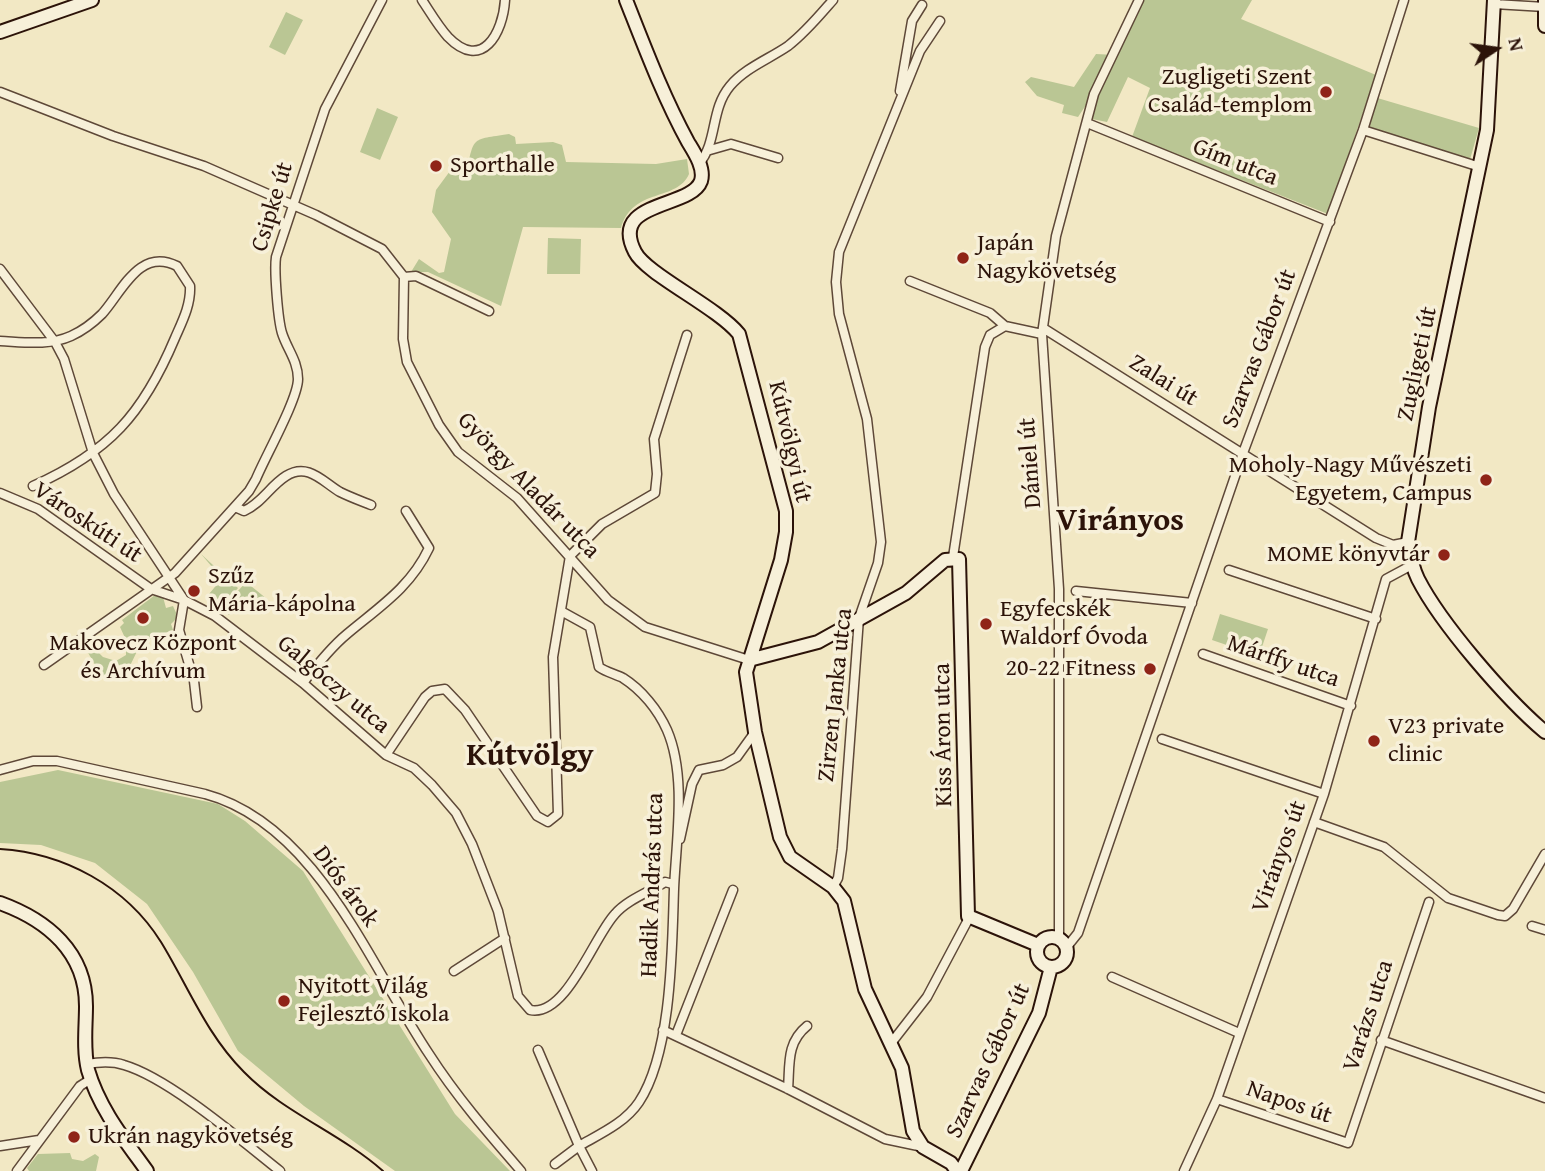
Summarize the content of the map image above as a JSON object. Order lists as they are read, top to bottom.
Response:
{
  "streets": {
    "street": [
      "Gím utca",
      "Csipke út",
      "Szarvas Gábor út",
      "Zugligeti út",
      "Zalai út",
      "Kútvölgyi út",
      "Dániel út",
      "György Aladár utca",
      "Városkúti út",
      "Márffy utca",
      "Galgóczy utca",
      "Zirzen Janka utca",
      "Kiss Áron utca",
      "Virányos út",
      "Hadik András utca",
      "Diós árok",
      "Varázs utca",
      "Napos út"
    ]
  },
  "crossings": [
    ["Gím utca", "Szarvas Gábor út"],
    ["Gím utca", "Dániel út"],
    ["Csipke út", "Városkúti út"],
    ["Szarvas Gábor út", "Zalai út"],
    ["Szarvas Gábor út", "Dániel út"],
    ["Zugligeti út", "Zalai út"],
    ["Zugligeti út", "Virányos út"],
    ["Zalai út", "Dániel út"],
    ["Kútvölgyi út", "György Aladár utca"],
    ["Kútvölgyi út", "Zirzen Janka utca"],
    ["György Aladár utca", "Galgóczy utca"],
    ["Városkúti út", "Galgóczy utca"],
    ["Márffy utca", "Virányos út"],
    ["Galgóczy utca", "Hadik András utca"],
    ["Virányos út", "Napos út"],
    ["Varázs utca", "Napos út"]
  ],
  "districts": ["Virányos", "Kútvölgy"],
  "places": [
    "Zugligeti Szent Család-templom",
    "Sporthalle",
    "Japán Nagykövetség",
    "Moholy-Nagy Művészeti Egyetem, Campus",
    "MOME könyvtár",
    "Szűz Mária-kápolna",
    "Makovecz Központ és Archívum",
    "Egyfecskék Waldorf Óvoda",
    "20-22 Fitness",
    "V23 private clinic",
    "Nyitott Világ Fejlesztő Iskola",
    "Ukrán nagykövetség"
  ],
  "north": "right"
}
